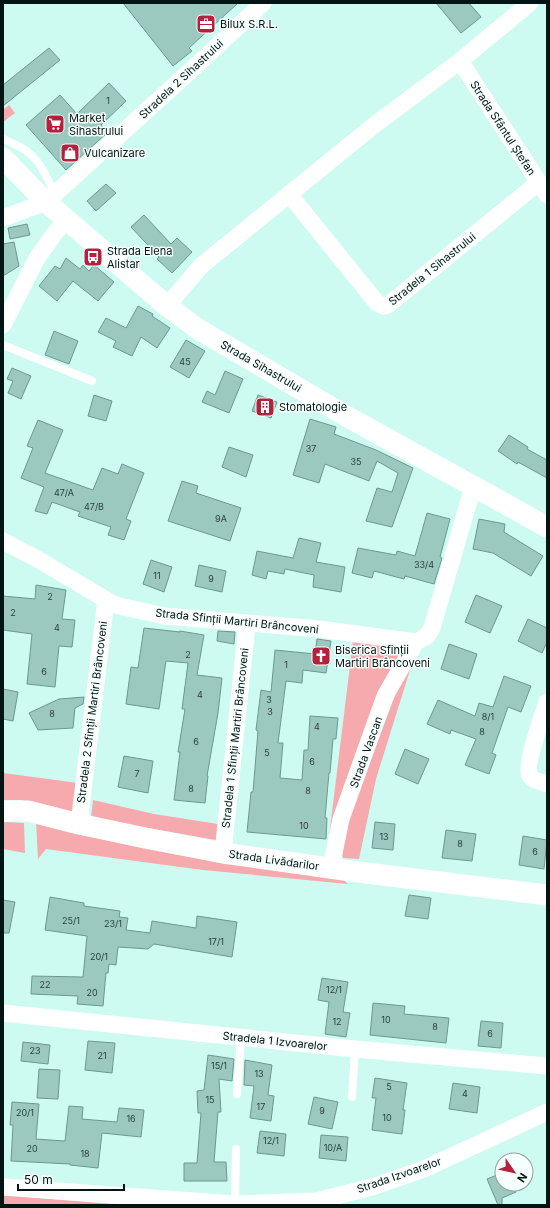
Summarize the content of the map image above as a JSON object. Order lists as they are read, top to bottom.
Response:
{
  "streets": {
    "street": [
      "Stradela 2 Sihastrului",
      "Strada Sfântul Ștefan",
      "Stradela 1 Sihastrului",
      "Strada Sihastrului",
      "Strada Sfinții Martiri Brâncoveni",
      "Stradela 2 Sfinții Martiri Brâncoveni",
      "Stradela 1 Sfinții Martiri Brâncoveni",
      "Strada Vascan",
      "Strada Livădarilor",
      "Stradela 1 Izvoarelor",
      "Strada Izvoarelor"
    ]
  },
  "crossings": [
    ["Stradela 2 Sihastrului", "Strada Sihastrului"],
    ["Strada Sfântul Ștefan", "Stradela 1 Sihastrului"],
    ["Strada Sfinții Martiri Brâncoveni", "Stradela 2 Sfinții Martiri Brâncoveni"],
    ["Strada Sfinții Martiri Brâncoveni", "Stradela 1 Sfinții Martiri Brâncoveni"],
    ["Strada Sfinții Martiri Brâncoveni", "Strada Vascan"],
    ["Stradela 2 Sfinții Martiri Brâncoveni", "Strada Livădarilor"],
    ["Stradela 1 Sfinții Martiri Brâncoveni", "Strada Livădarilor"],
    ["Strada Vascan", "Strada Livădarilor"]
  ],
  "places": {
    "office": ["Bilux S.R.L."],
    "supermarket": ["Market Sihastrului"],
    "shop": ["Vulcanizare"],
    "bus stop": ["Strada Elena Alistar"],
    "building": ["Stomatologie"],
    "church": ["Biserica Sfinții Martiri Brâncoveni"]
  },
  "house_numbers": [
    "1",
    "45",
    "37",
    "35",
    "47/A",
    "47/B",
    "9A",
    "33/4",
    "11",
    "9",
    "2",
    "2",
    "4",
    "2",
    "1",
    "6",
    "4",
    "3",
    "3",
    "8",
    "8/1",
    "4",
    "8",
    "6",
    "5",
    "6",
    "7",
    "8",
    "8",
    "10",
    "13",
    "8",
    "6",
    "25/1",
    "23/1",
    "17/1",
    "20/1",
    "22",
    "12/1",
    "20",
    "10",
    "12",
    "8",
    "6",
    "23",
    "21",
    "15/1",
    "13",
    "5",
    "4",
    "15",
    "17",
    "9",
    "20/1",
    "10",
    "16",
    "12/1",
    "10/A",
    "20",
    "18"
  ],
  "scale_bar": "50 m",
  "north": "bottom right"
}
